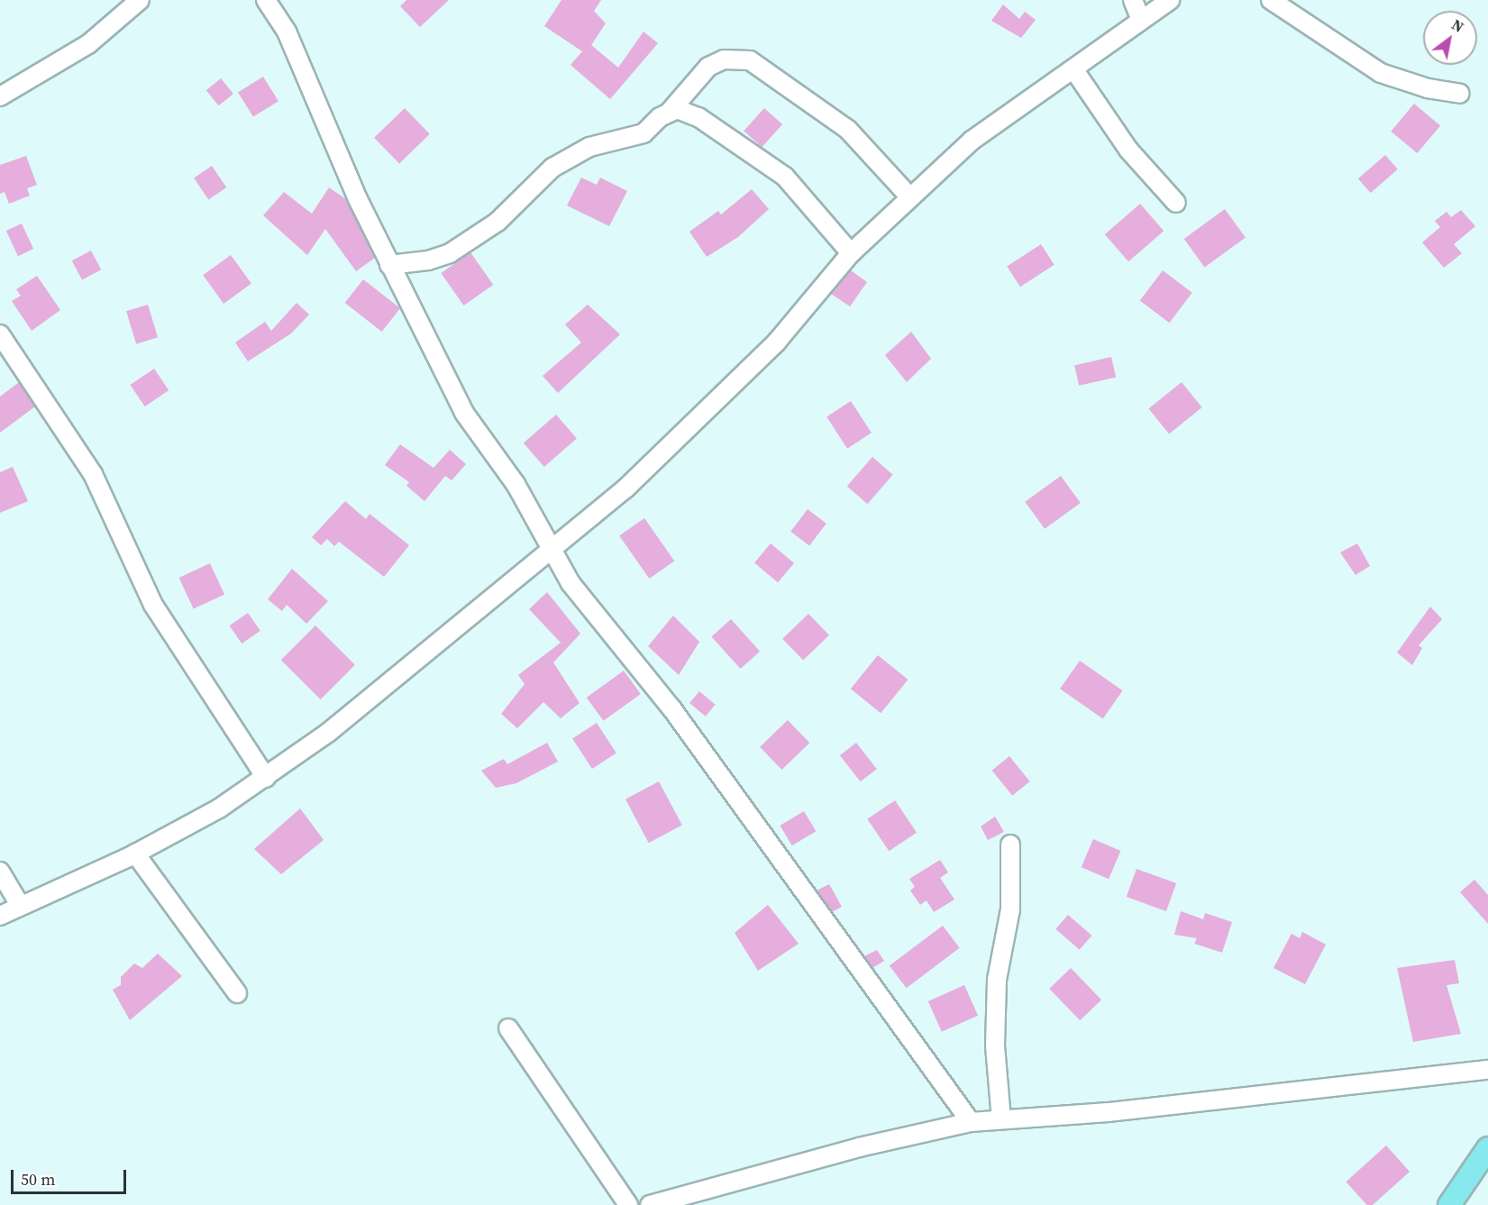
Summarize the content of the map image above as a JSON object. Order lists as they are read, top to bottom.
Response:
{
  "scale_bar": "50 m",
  "north": "top right"
}
